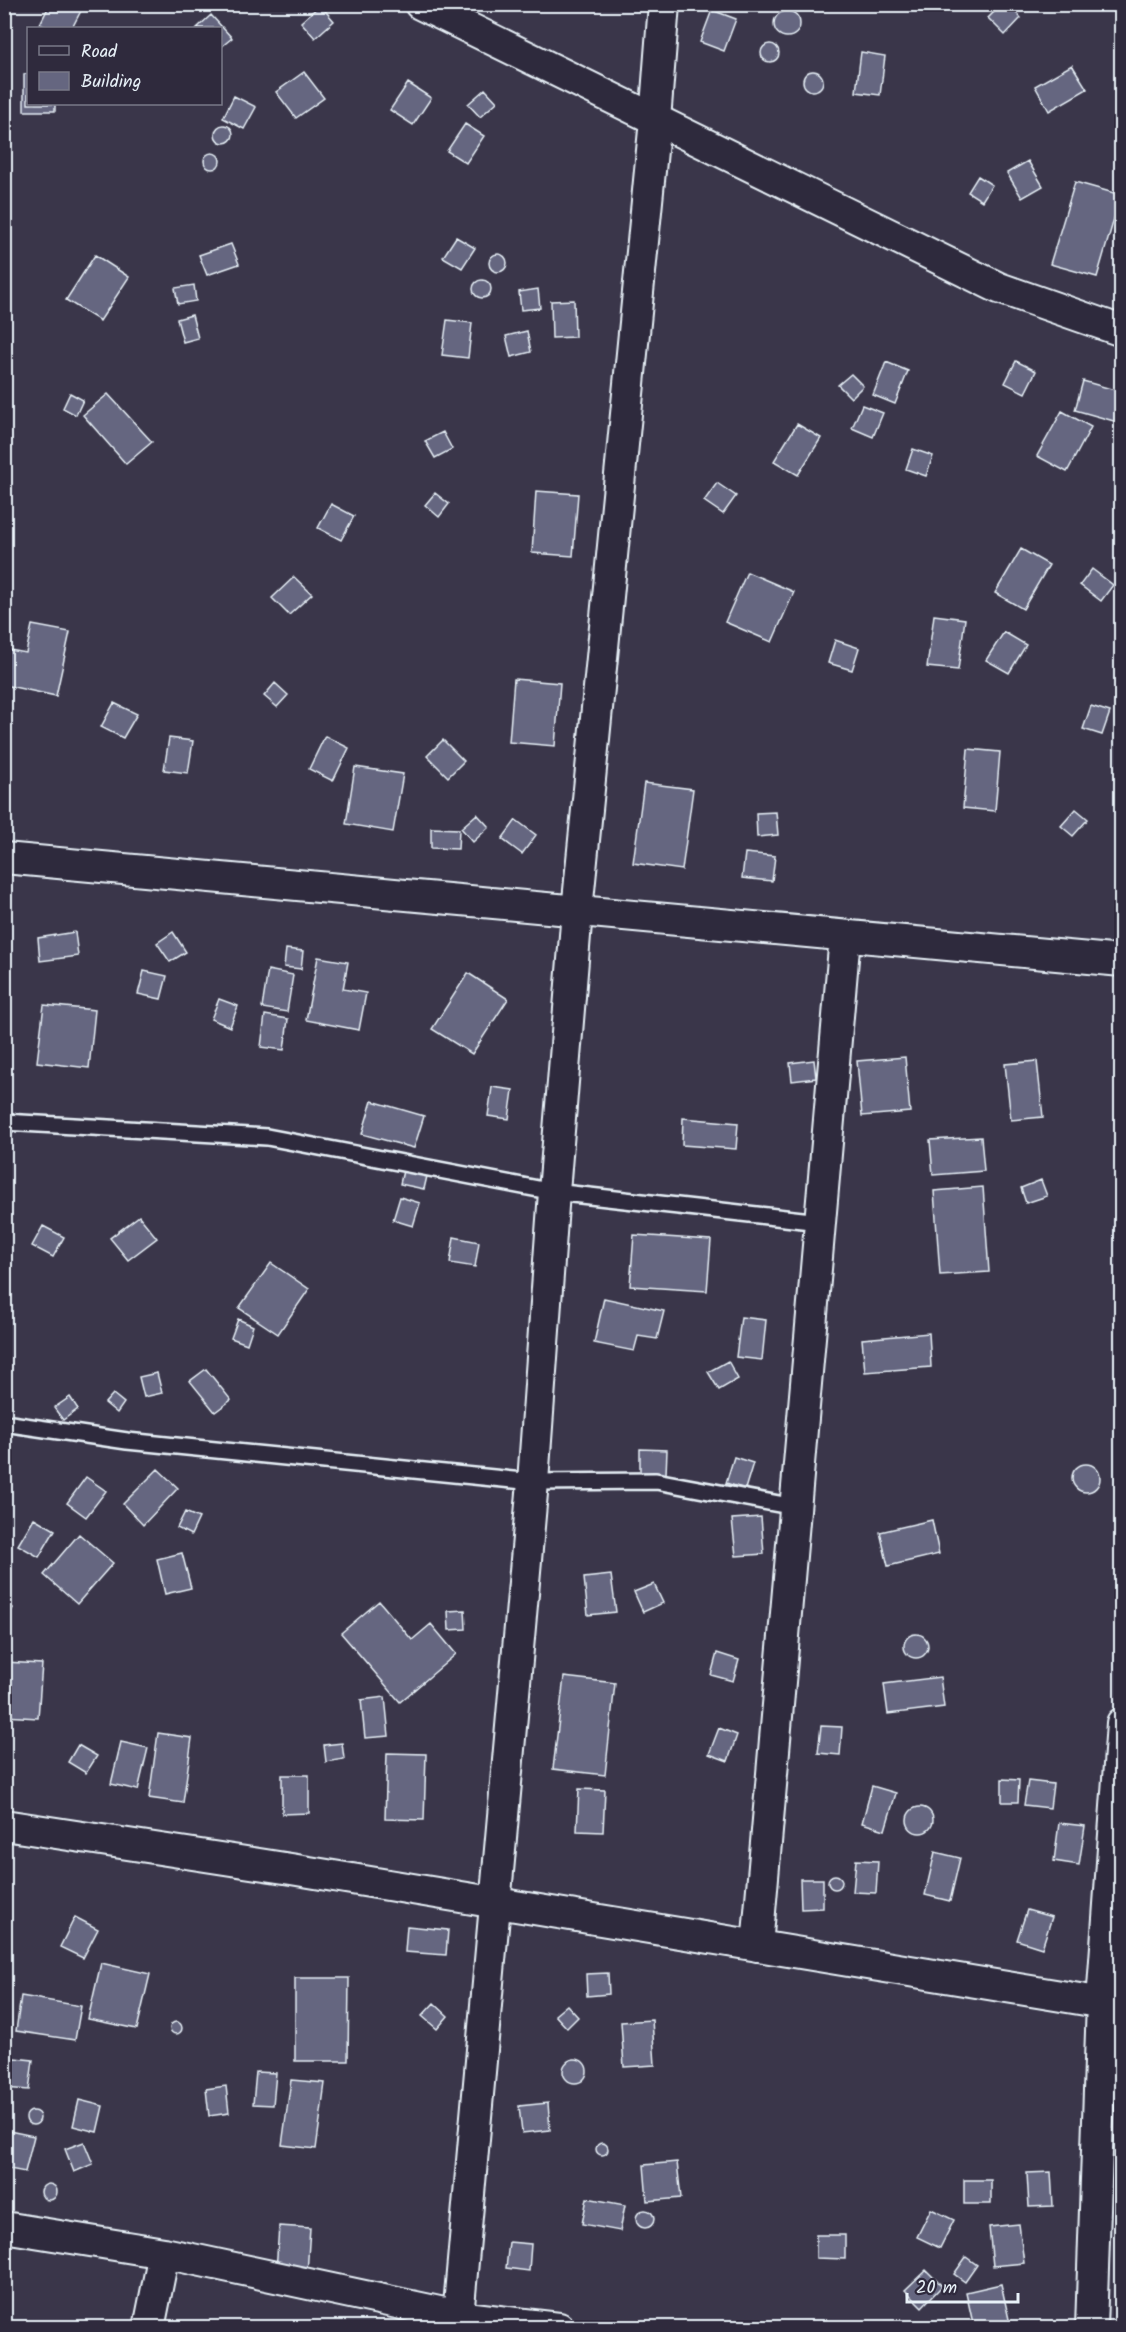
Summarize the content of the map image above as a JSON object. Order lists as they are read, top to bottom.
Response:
{
  "legend": ["Road", "Building"],
  "scale_bar": "20 m"
}
